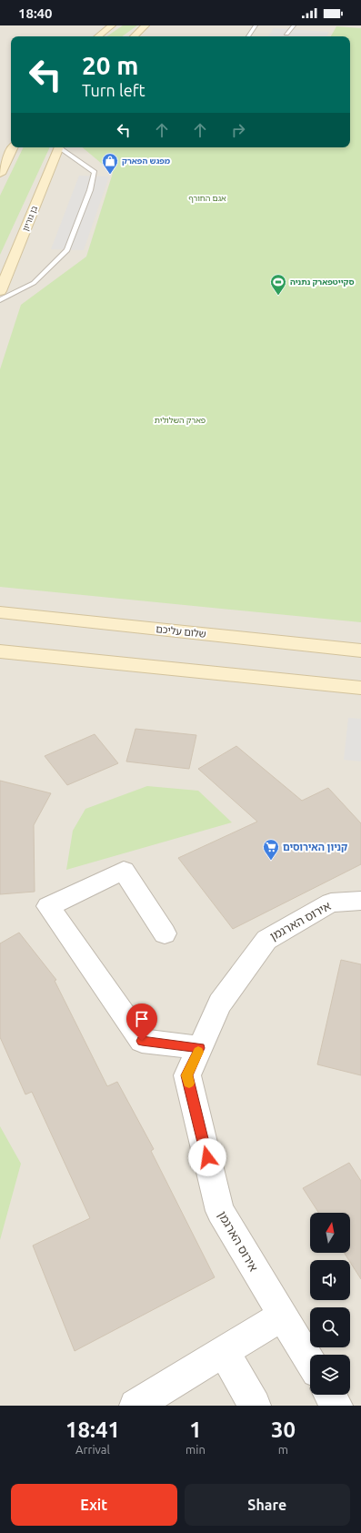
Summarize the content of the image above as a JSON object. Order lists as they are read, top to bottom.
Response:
{
  "streets": {
    "main road": ["בן גוריון", "שלום עליכם"],
    "street": ["אירוס הארגמן"]
  },
  "parks": ["אגם החורף", "פארק השלולית"],
  "places": {
    "shop": ["מפגש הפארק"],
    "sports": ["סקייטפארק נתניה"],
    "supermarket": ["קניון האירוסים"]
  },
  "north": "top",
  "page": {
    "status": "18:40",
    "turn": ["20 m", "Turn left"],
    "eta": [
      "18:41",
      "Arrival",
      "1",
      "min",
      "30",
      "m"
    ],
    "buttons": ["Exit", "Share"]
  }
}
